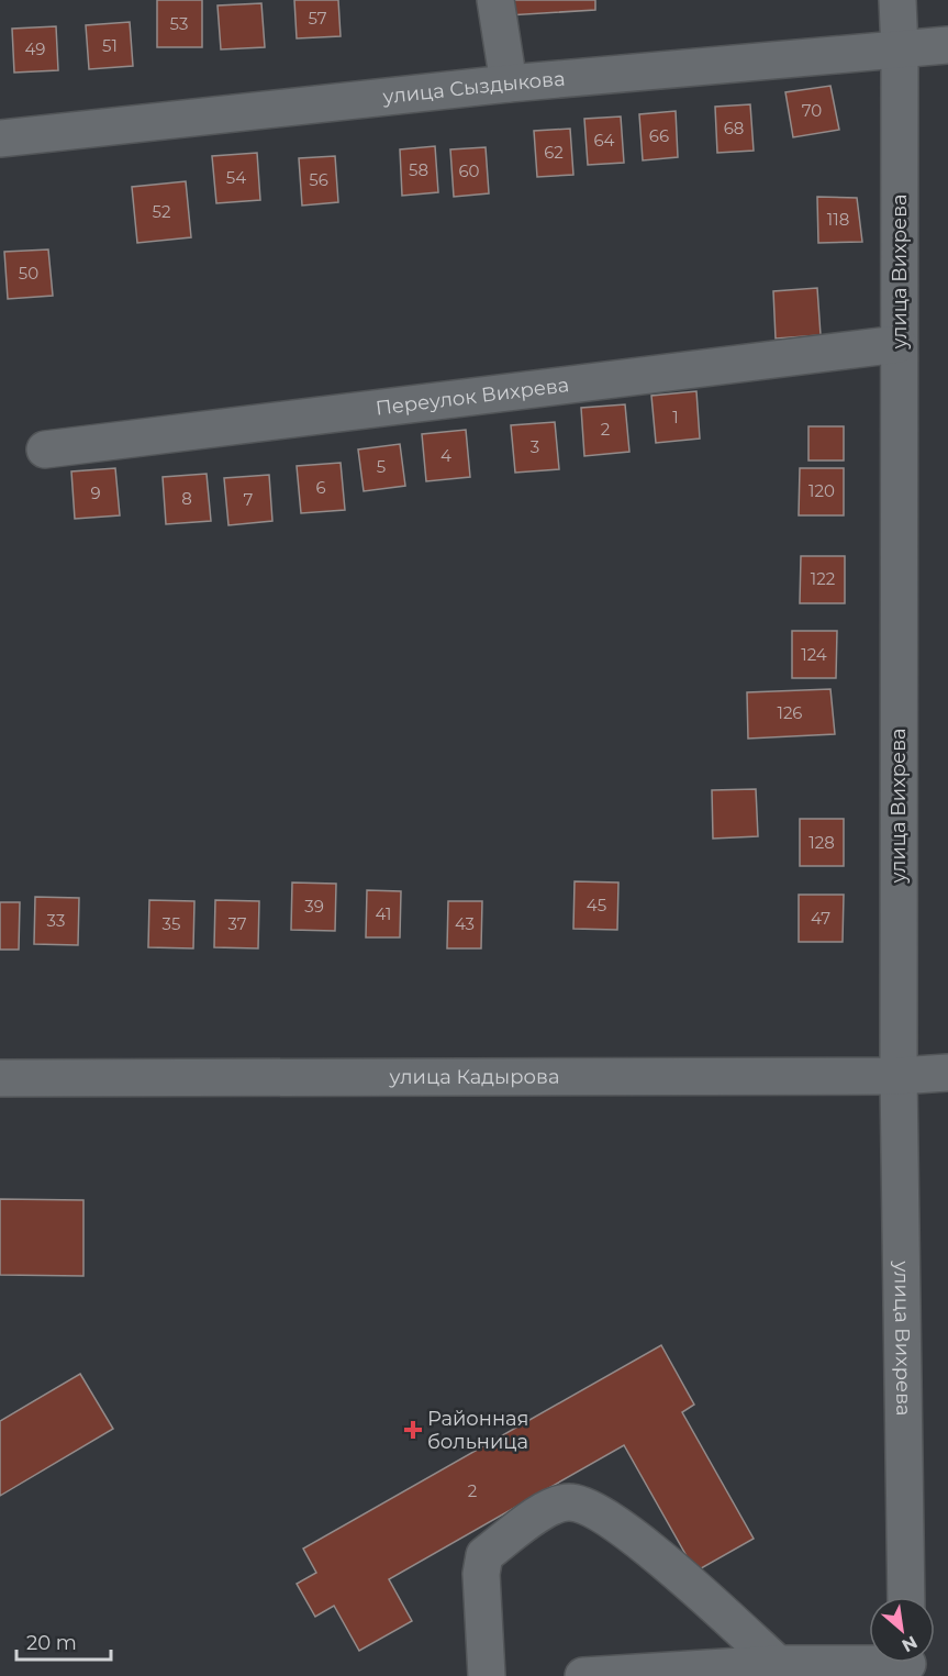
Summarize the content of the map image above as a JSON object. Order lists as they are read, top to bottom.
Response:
{
  "streets": {
    "street": [
      "улица Сыздыкова",
      "улица Вихрева",
      "Переулок Вихрева",
      "улица Кадырова"
    ]
  },
  "crossings": [
    ["улица Сыздыкова", "улица Вихрева"],
    ["улица Вихрева", "Переулок Вихрева"],
    ["улица Вихрева", "улица Кадырова"]
  ],
  "places": {
    "health": ["Районная больница"]
  },
  "house_numbers": [
    "57",
    "53",
    "51",
    "49",
    "70",
    "68",
    "66",
    "64",
    "62",
    "58",
    "60",
    "54",
    "56",
    "52",
    "118",
    "50",
    "1",
    "2",
    "3",
    "4",
    "5",
    "6",
    "120",
    "9",
    "8",
    "7",
    "122",
    "124",
    "126",
    "128",
    "45",
    "39",
    "41",
    "47",
    "33",
    "35",
    "37",
    "43",
    "2"
  ],
  "scale_bar": "20 m",
  "north": "bottom right"
}
